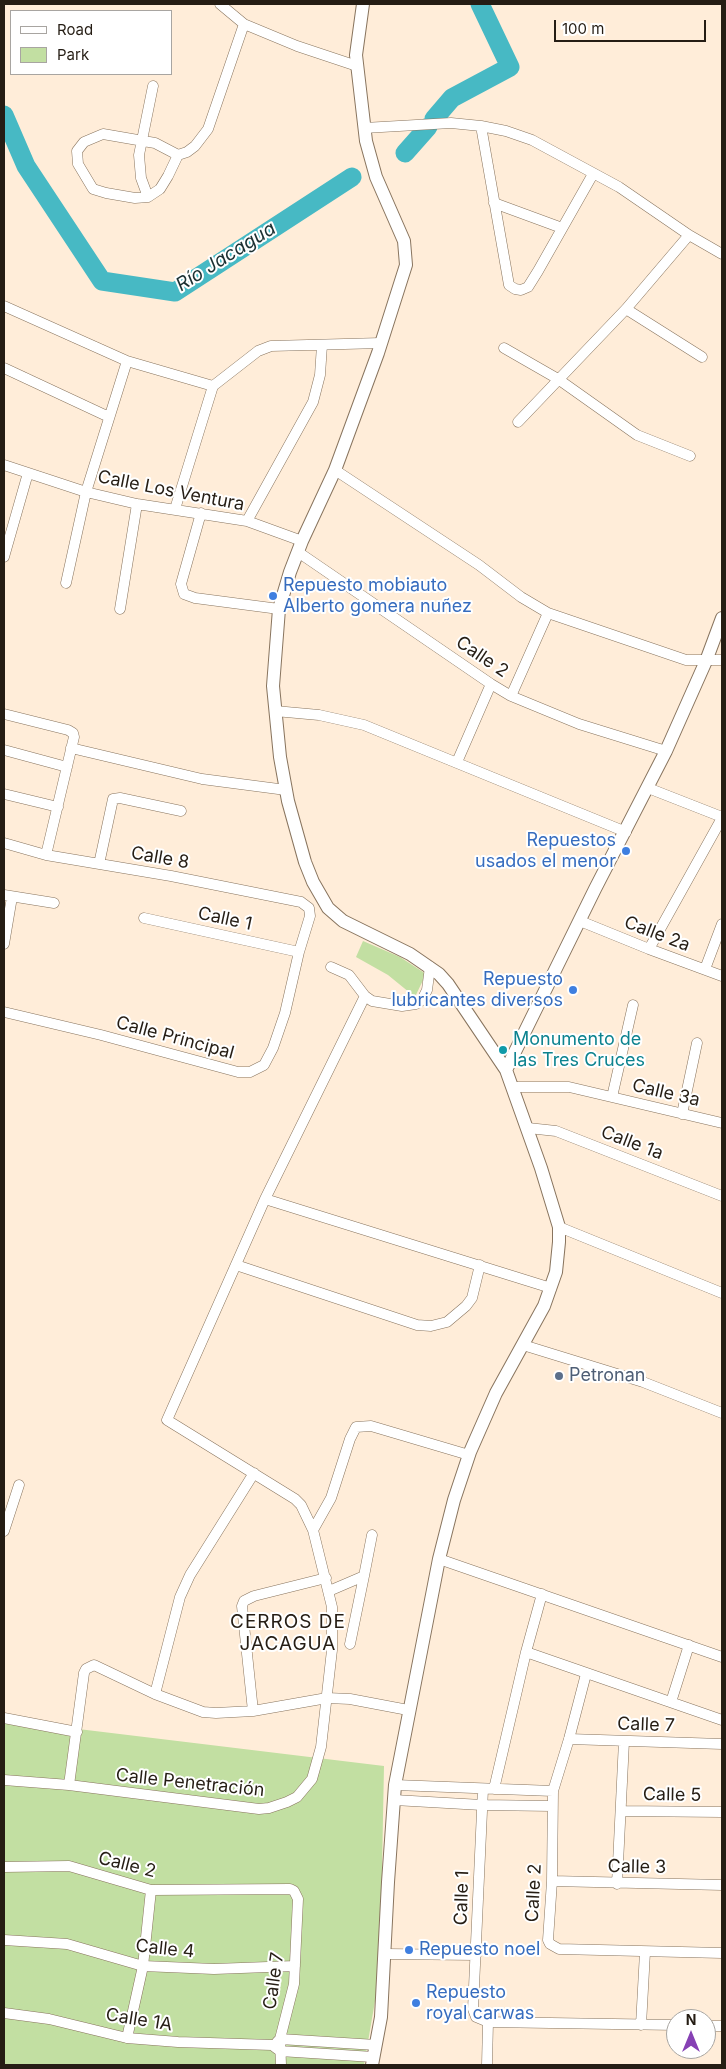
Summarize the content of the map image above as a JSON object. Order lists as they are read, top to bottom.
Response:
{
  "streets": {
    "street": [
      "Calle Los Ventura",
      "Calle 2",
      "Calle 8",
      "Calle 1",
      "Calle 2a",
      "Calle Principal",
      "Calle 3a",
      "Calle 1a",
      "Calle 7",
      "Calle Penetración",
      "Calle 5",
      "Calle 3",
      "Calle 4",
      "Calle 1A"
    ]
  },
  "crossings": [
    ["Calle Los Ventura", "Calle 2"],
    ["Calle 2", "Calle 7"],
    ["Calle 2", "Calle 3"],
    ["Calle 8", "Calle Principal"],
    ["Calle 1", "Calle Principal"],
    ["Calle 7", "Calle 4"],
    ["Calle 7", "Calle 1A"]
  ],
  "districts": ["CERROS DE JACAGUA"],
  "water": ["Río Jacagua"],
  "places": [
    "Repuesto mobiauto Alberto gomera nuñez",
    "Repuestos usados el menor",
    "Repuesto lubricantes diversos",
    "Monumento de las Tres Cruces",
    "Petronan",
    "Repuesto noel",
    "Repuesto royal carwas"
  ],
  "legend": ["Road", "Park"],
  "scale_bar": "100 m",
  "north": "top"
}
